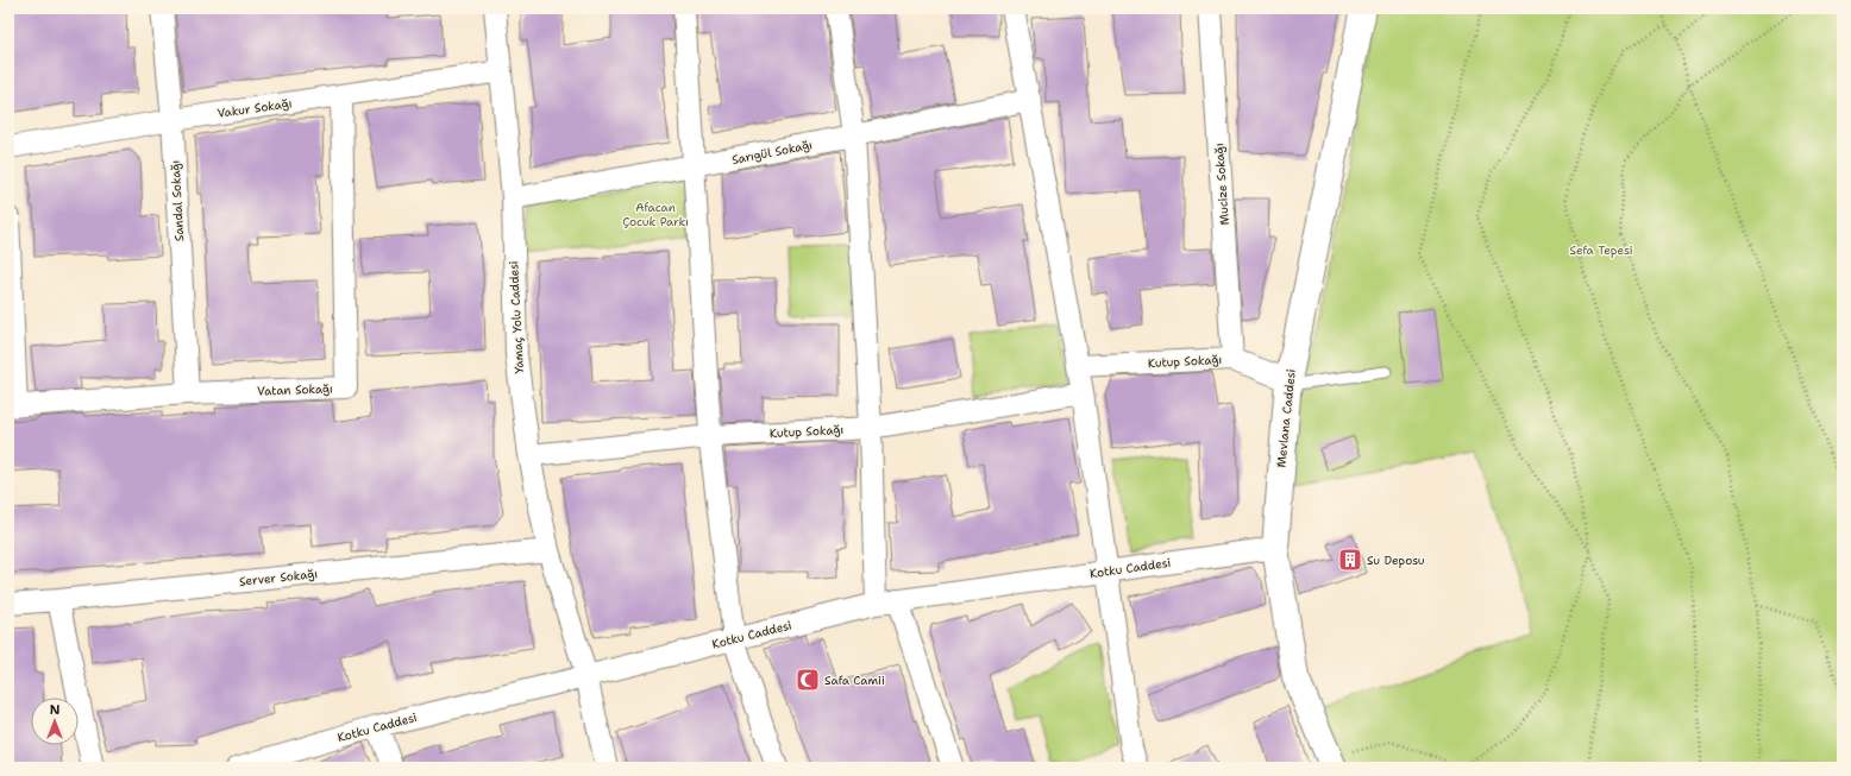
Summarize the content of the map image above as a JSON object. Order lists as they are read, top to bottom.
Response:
{
  "streets": {
    "street": [
      "Vakur Sokağı",
      "Sarıgül Sokağı",
      "Mucize Sokağı",
      "Sandal Sokağı",
      "Yamaç Yolu Caddesi",
      "Kutup Sokağı",
      "Vatan Sokağı",
      "Mevlana Caddesi",
      "Kotku Caddesi",
      "Server Sokağı"
    ]
  },
  "crossings": [
    ["Vakur Sokağı", "Sandal Sokağı"],
    ["Vakur Sokağı", "Yamaç Yolu Caddesi"],
    ["Vakur Sokağı", "Vatan Sokağı"],
    ["Sarıgül Sokağı", "Yamaç Yolu Caddesi"],
    ["Mucize Sokağı", "Kutup Sokağı"],
    ["Sandal Sokağı", "Vatan Sokağı"],
    ["Yamaç Yolu Caddesi", "Kutup Sokağı"],
    ["Yamaç Yolu Caddesi", "Kotku Caddesi"],
    ["Yamaç Yolu Caddesi", "Server Sokağı"],
    ["Kutup Sokağı", "Mevlana Caddesi"],
    ["Mevlana Caddesi", "Kotku Caddesi"]
  ],
  "parks": ["Afacan Çocuk Parkı", "Sefa Tepesi"],
  "places": {
    "building": ["Su Deposu"],
    "mosque": ["Safa Camii"]
  },
  "north": "top"
}
